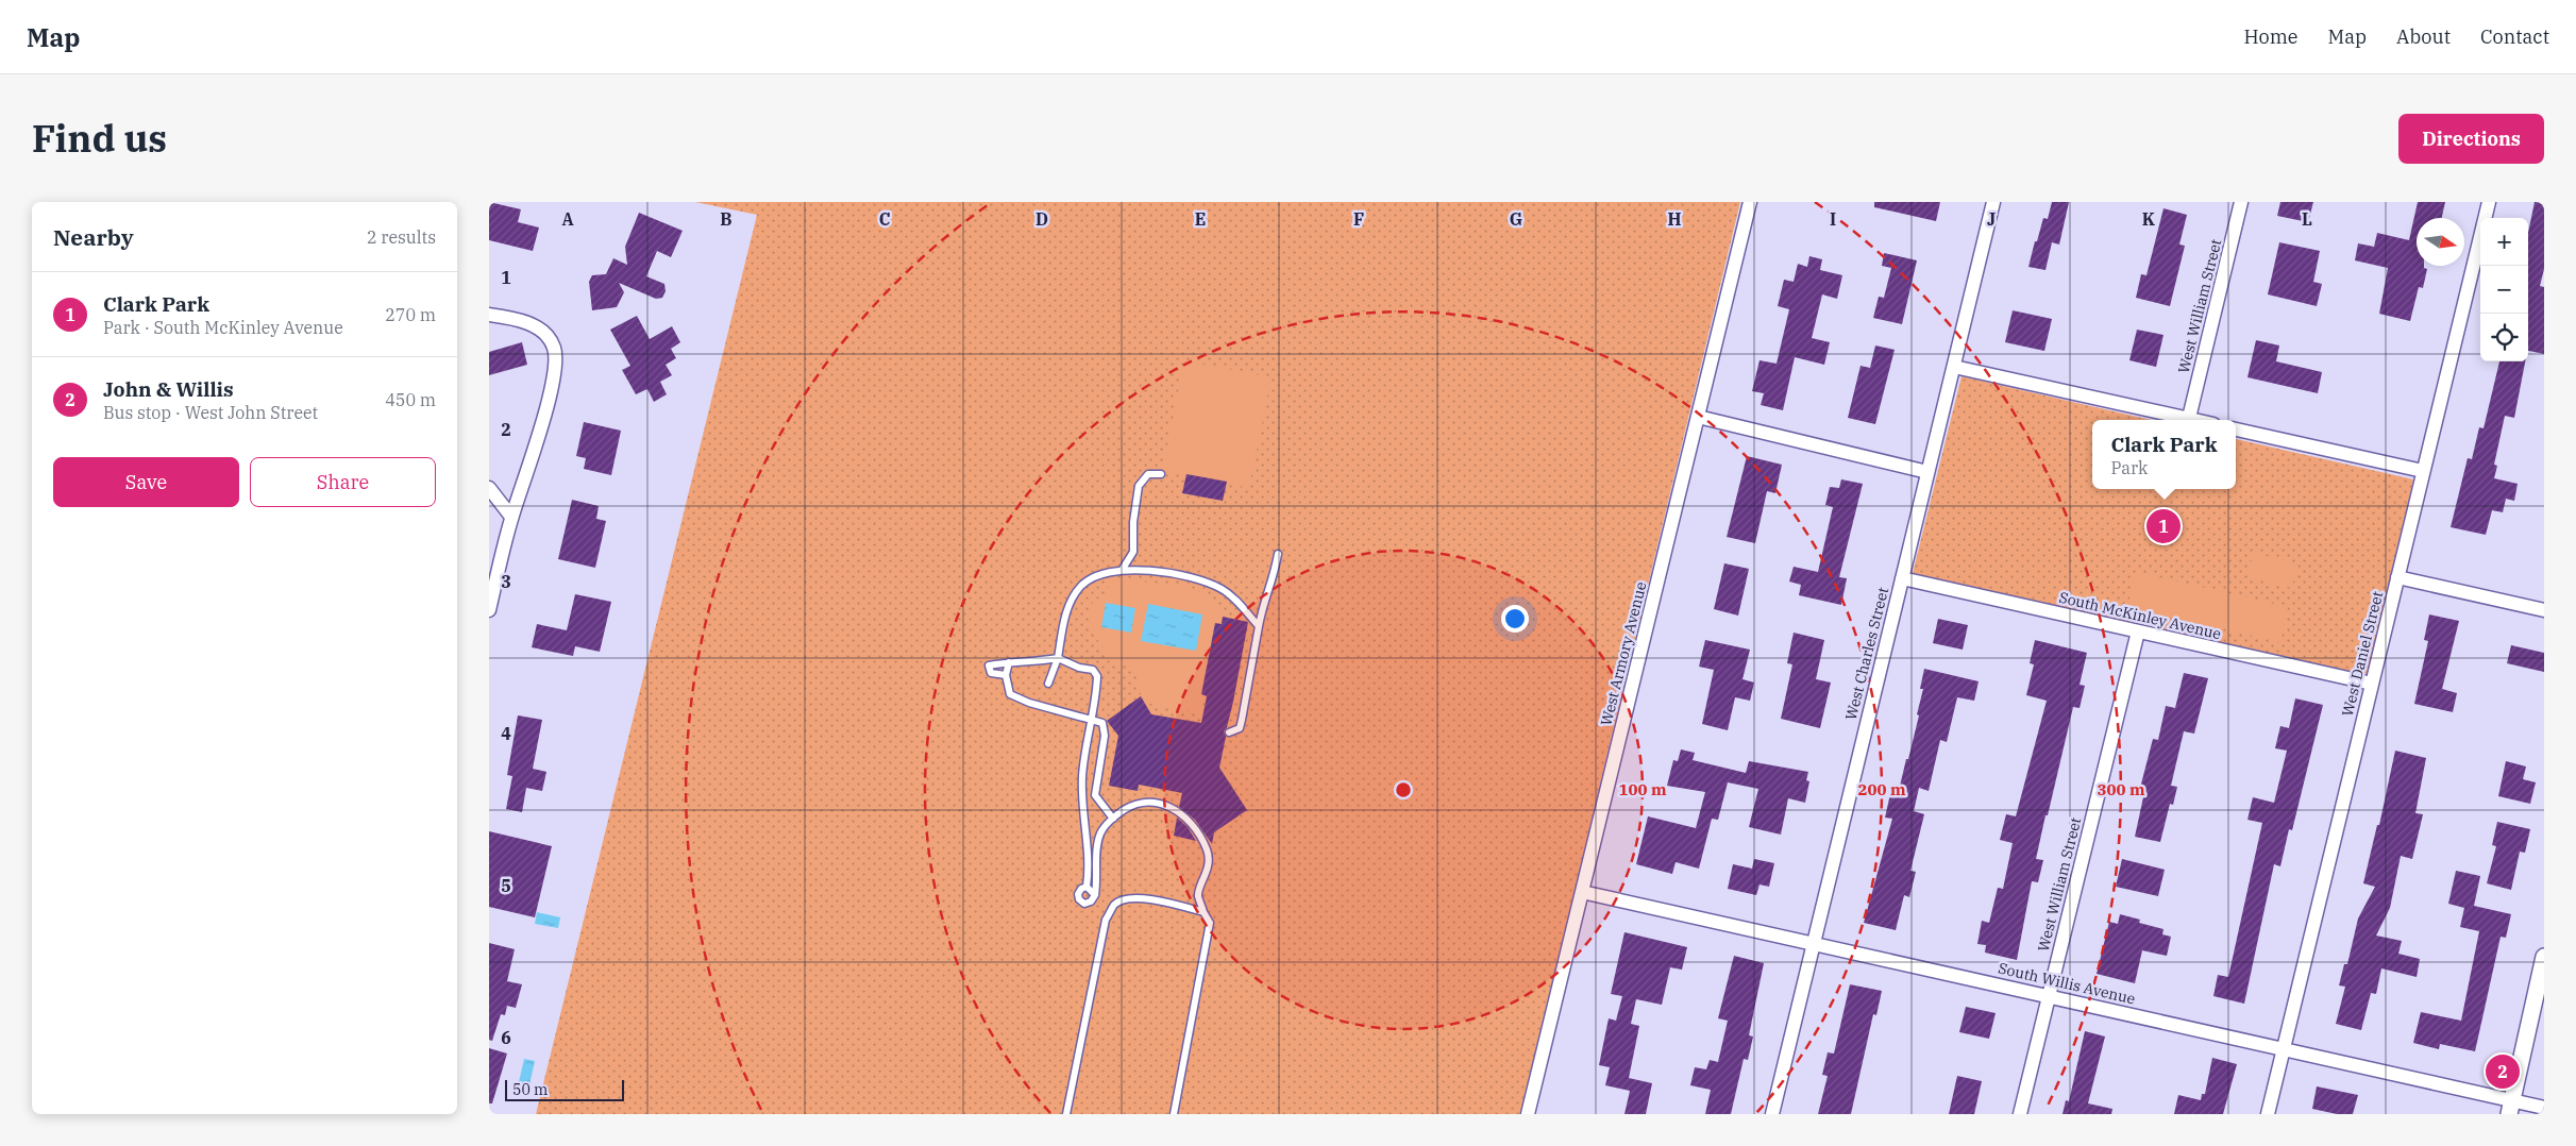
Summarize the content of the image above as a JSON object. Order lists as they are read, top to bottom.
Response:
{
  "streets": {
    "street": [
      "West William Street",
      "South McKinley Avenue",
      "West Armory Avenue",
      "West Charles Street",
      "West Daniel Street",
      "South Willis Avenue"
    ]
  },
  "crossings": [
    ["West William Street", "South McKinley Avenue"],
    ["West William Street", "South Willis Avenue"],
    ["South McKinley Avenue", "West Charles Street"],
    ["South McKinley Avenue", "West Daniel Street"],
    ["West Armory Avenue", "South Willis Avenue"],
    ["West Charles Street", "South Willis Avenue"],
    ["West Daniel Street", "South Willis Avenue"]
  ],
  "scale_bar": "50 m",
  "north": "right",
  "page": {
    "header": "Map",
    "nav": [
      "Home",
      "Map",
      "About",
      "Contact"
    ],
    "title": "Find us",
    "buttons": [
      "Directions",
      ["Save", "Share"]
    ],
    "heading": ["Nearby", "2 results"],
    "map_buttons": ["+", "−"],
    "list": [
      {
        "mark": "1",
        "name": "Clark Park",
        "note": "Park · South McKinley Avenue",
        "value": "270 m"
      },
      {
        "mark": "2",
        "name": "John & Willis",
        "note": "Bus stop · West John Street",
        "value": "450 m"
      }
    ],
    "popup": ["Clark Park", "Park"],
    "pins": ["1", "2"],
    "scale": "50 m"
  },
  "grid": {
    "columns": [
      "A",
      "B",
      "C",
      "D",
      "E",
      "F",
      "G",
      "H",
      "I",
      "J",
      "K",
      "L"
    ],
    "rows": [
      "1",
      "2",
      "3",
      "4",
      "5",
      "6"
    ]
  },
  "rings": ["100 m", "200 m", "300 m"]
}
